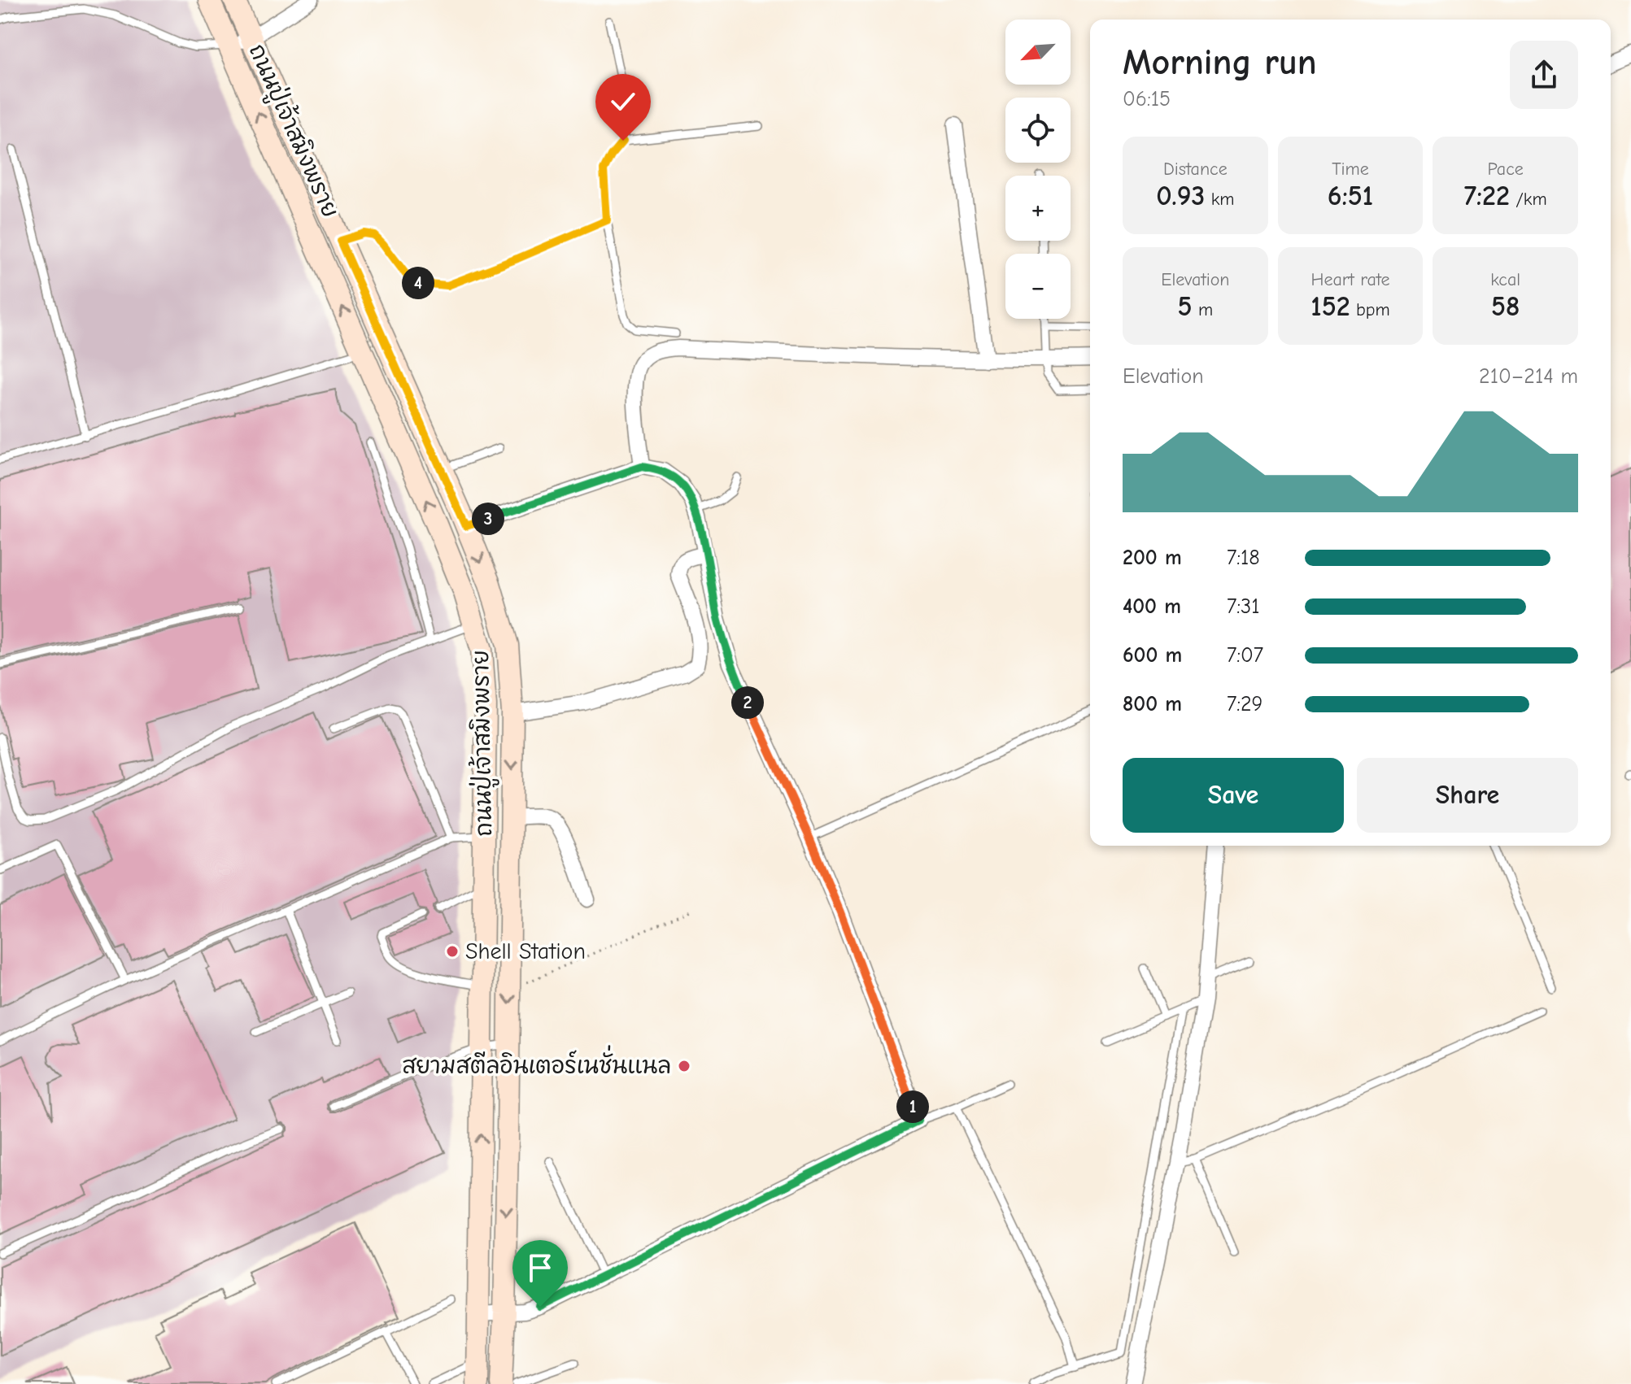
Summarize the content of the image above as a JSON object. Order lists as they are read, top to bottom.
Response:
{
  "streets": {
    "main road": ["ถนนปู่เจ้าสมิงพราย"]
  },
  "places": ["Shell Station", "สยามสตีลอินเตอร์เนชั่นแนล"],
  "north": "bottom left",
  "page": {
    "map_buttons": ["+", "−"],
    "heading": ["Morning run", "06:15"],
    "stats": [
      ["Distance", "0.93 km"],
      ["Time", "6:51"],
      ["Pace", "7:22 /km"],
      ["Elevation", "5 m"],
      ["Heart rate", "152 bpm"],
      ["kcal", "58"]
    ],
    "pins": [
      "4",
      "3",
      "2",
      "1"
    ],
    "chart": ["Elevation", "210–214 m"],
    "list": [
      {
        "name": "200 m",
        "note": "7:18"
      },
      {
        "name": "400 m",
        "note": "7:31"
      },
      {
        "name": "600 m",
        "note": "7:07"
      },
      {
        "name": "800 m",
        "note": "7:29"
      }
    ],
    "buttons": ["Save", "Share"]
  }
}
